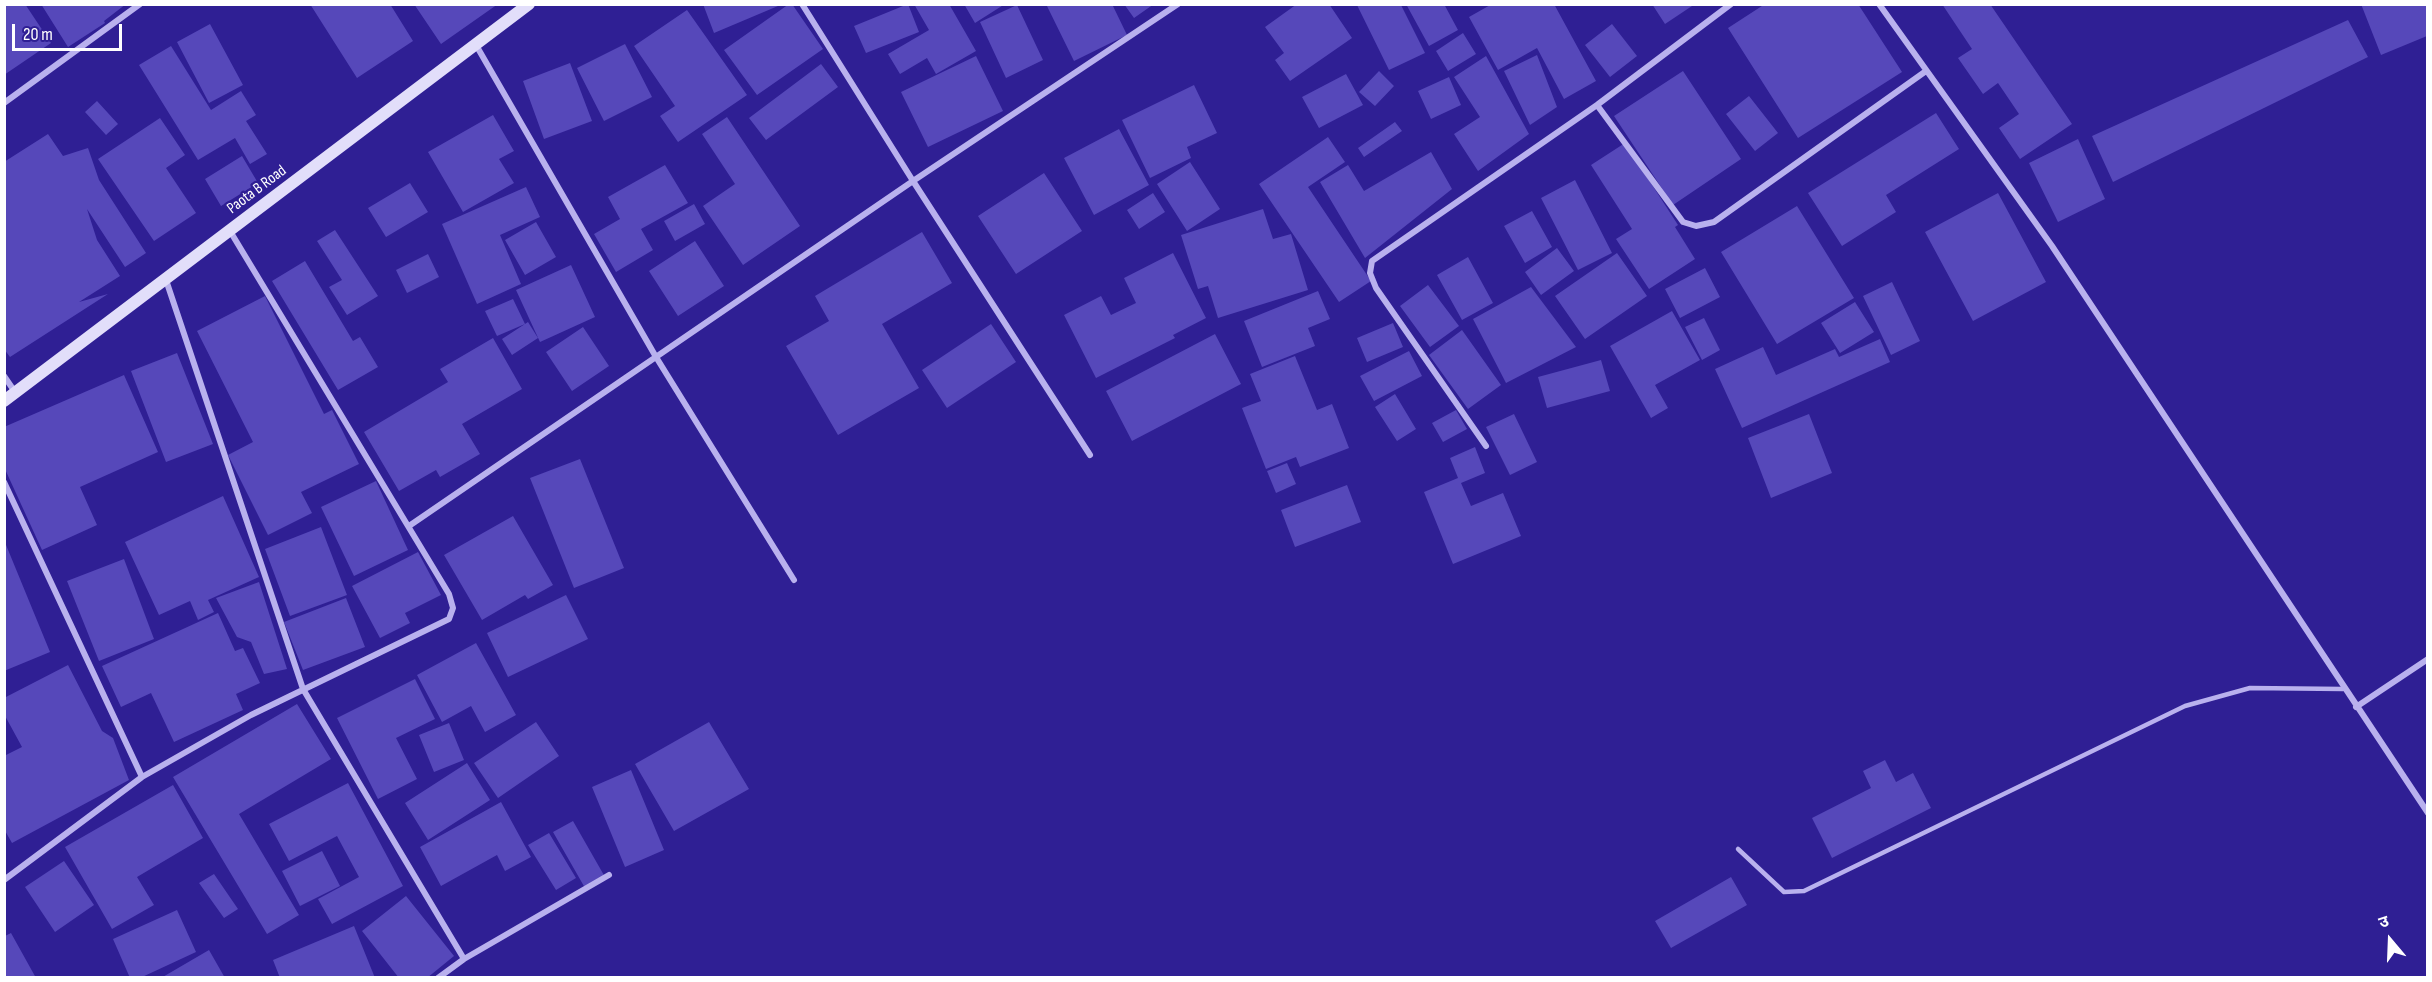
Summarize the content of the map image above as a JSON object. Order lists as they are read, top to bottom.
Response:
{
  "streets": {
    "street": ["Paota B Road"]
  },
  "scale_bar": "20 m",
  "north": "top"
}
